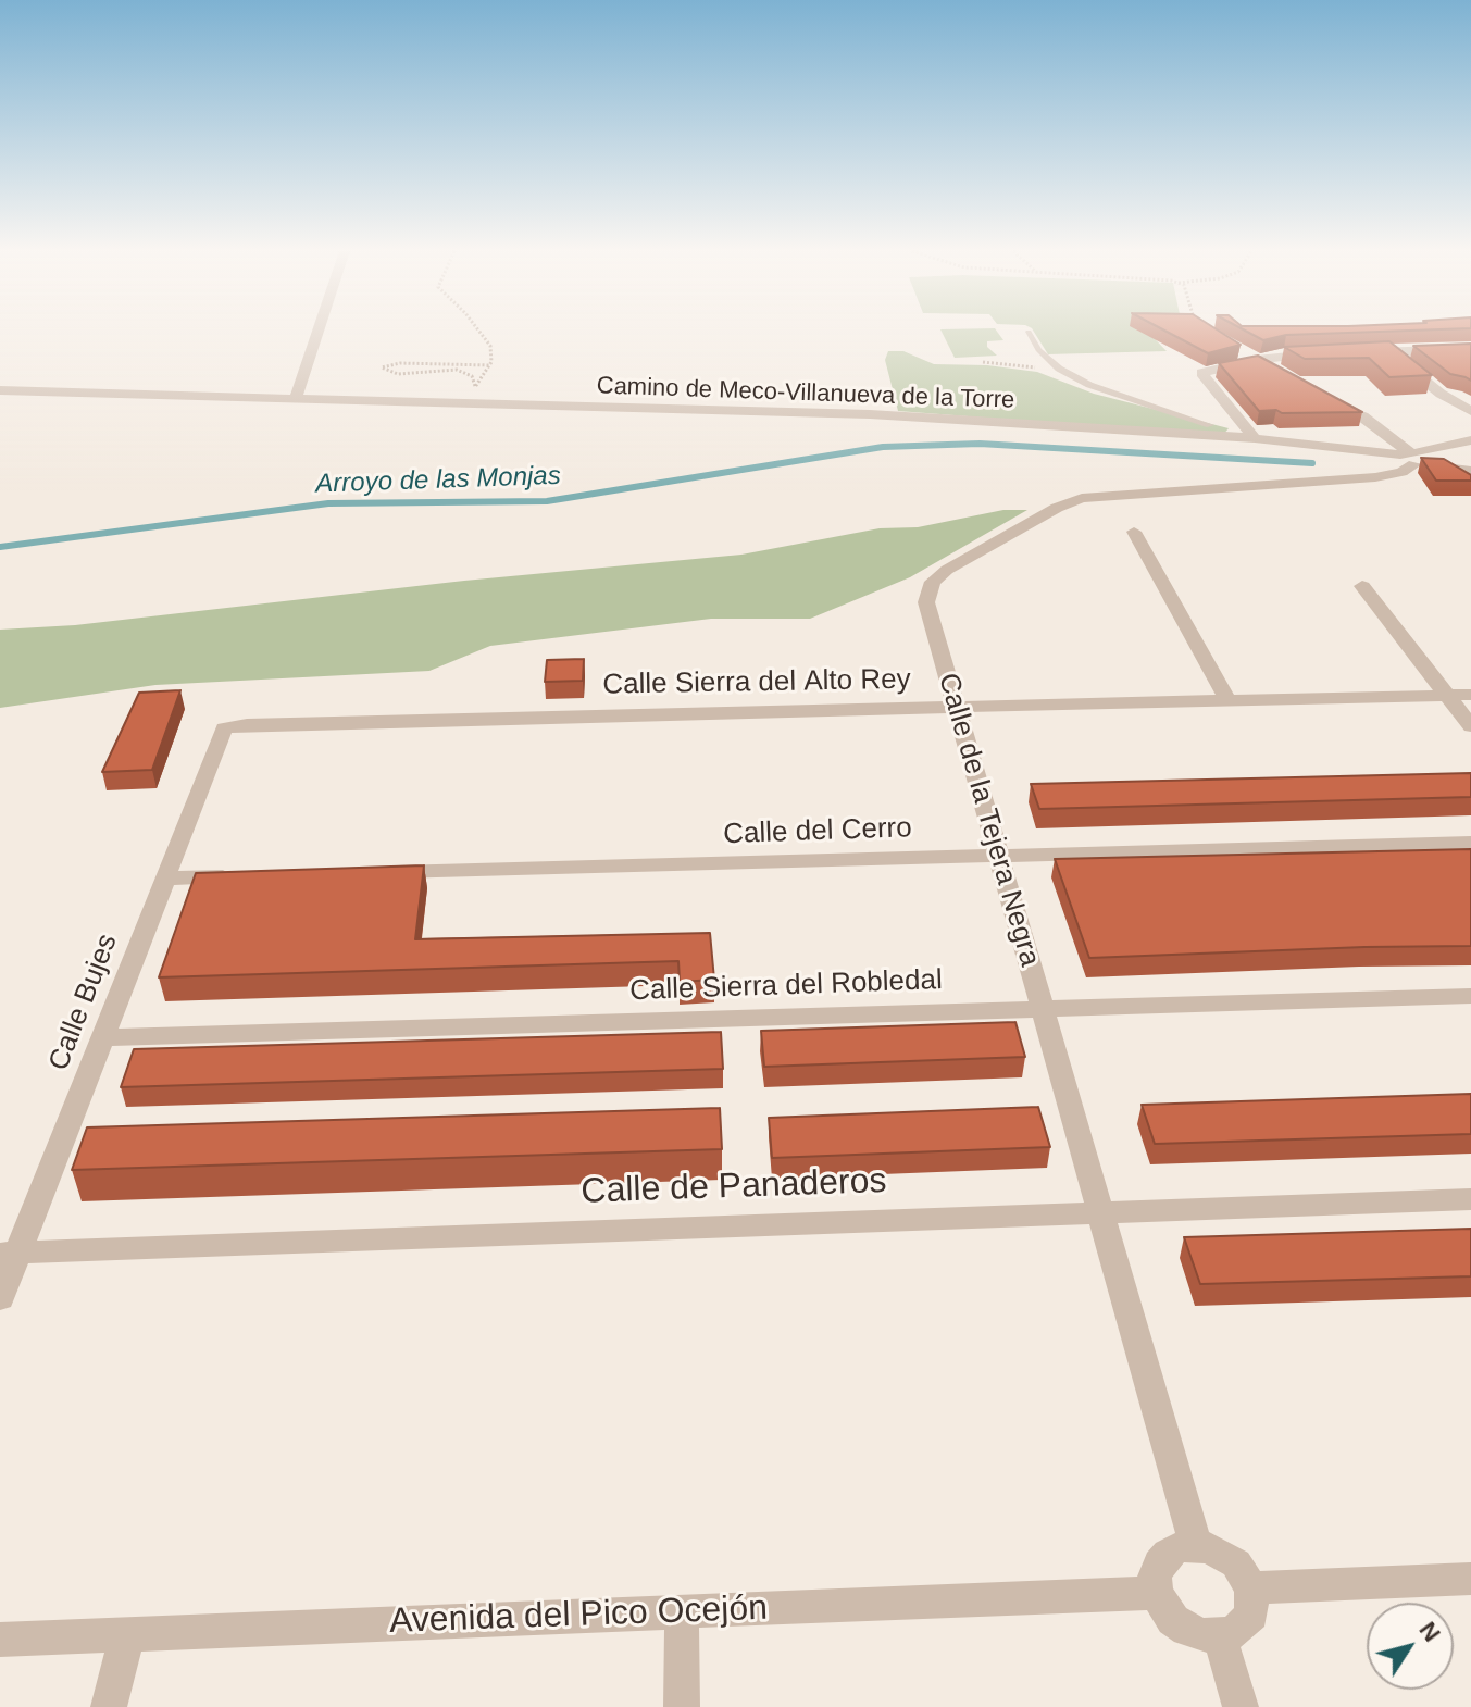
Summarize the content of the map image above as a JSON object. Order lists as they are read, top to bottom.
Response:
{
  "streets": {
    "street": [
      "Camino de Meco-Villanueva de la Torre",
      "Calle Sierra del Alto Rey",
      "Calle de la Tejera Negra",
      "Calle del Cerro",
      "Calle Sierra del Robledal",
      "Calle Bujes",
      "Calle de Panaderos",
      "Avenida del Pico Ocejón"
    ]
  },
  "crossings": [
    ["Camino de Meco-Villanueva de la Torre", "Calle de la Tejera Negra"],
    ["Calle Sierra del Alto Rey", "Calle de la Tejera Negra"],
    ["Calle Sierra del Alto Rey", "Calle Bujes"],
    ["Calle de la Tejera Negra", "Calle del Cerro"],
    ["Calle de la Tejera Negra", "Calle Sierra del Robledal"],
    ["Calle de la Tejera Negra", "Calle de Panaderos"],
    ["Calle de la Tejera Negra", "Avenida del Pico Ocejón"],
    ["Calle Sierra del Robledal", "Calle Bujes"],
    ["Calle Bujes", "Calle de Panaderos"]
  ],
  "water": ["Arroyo de las Monjas"],
  "north": "top right"
}
